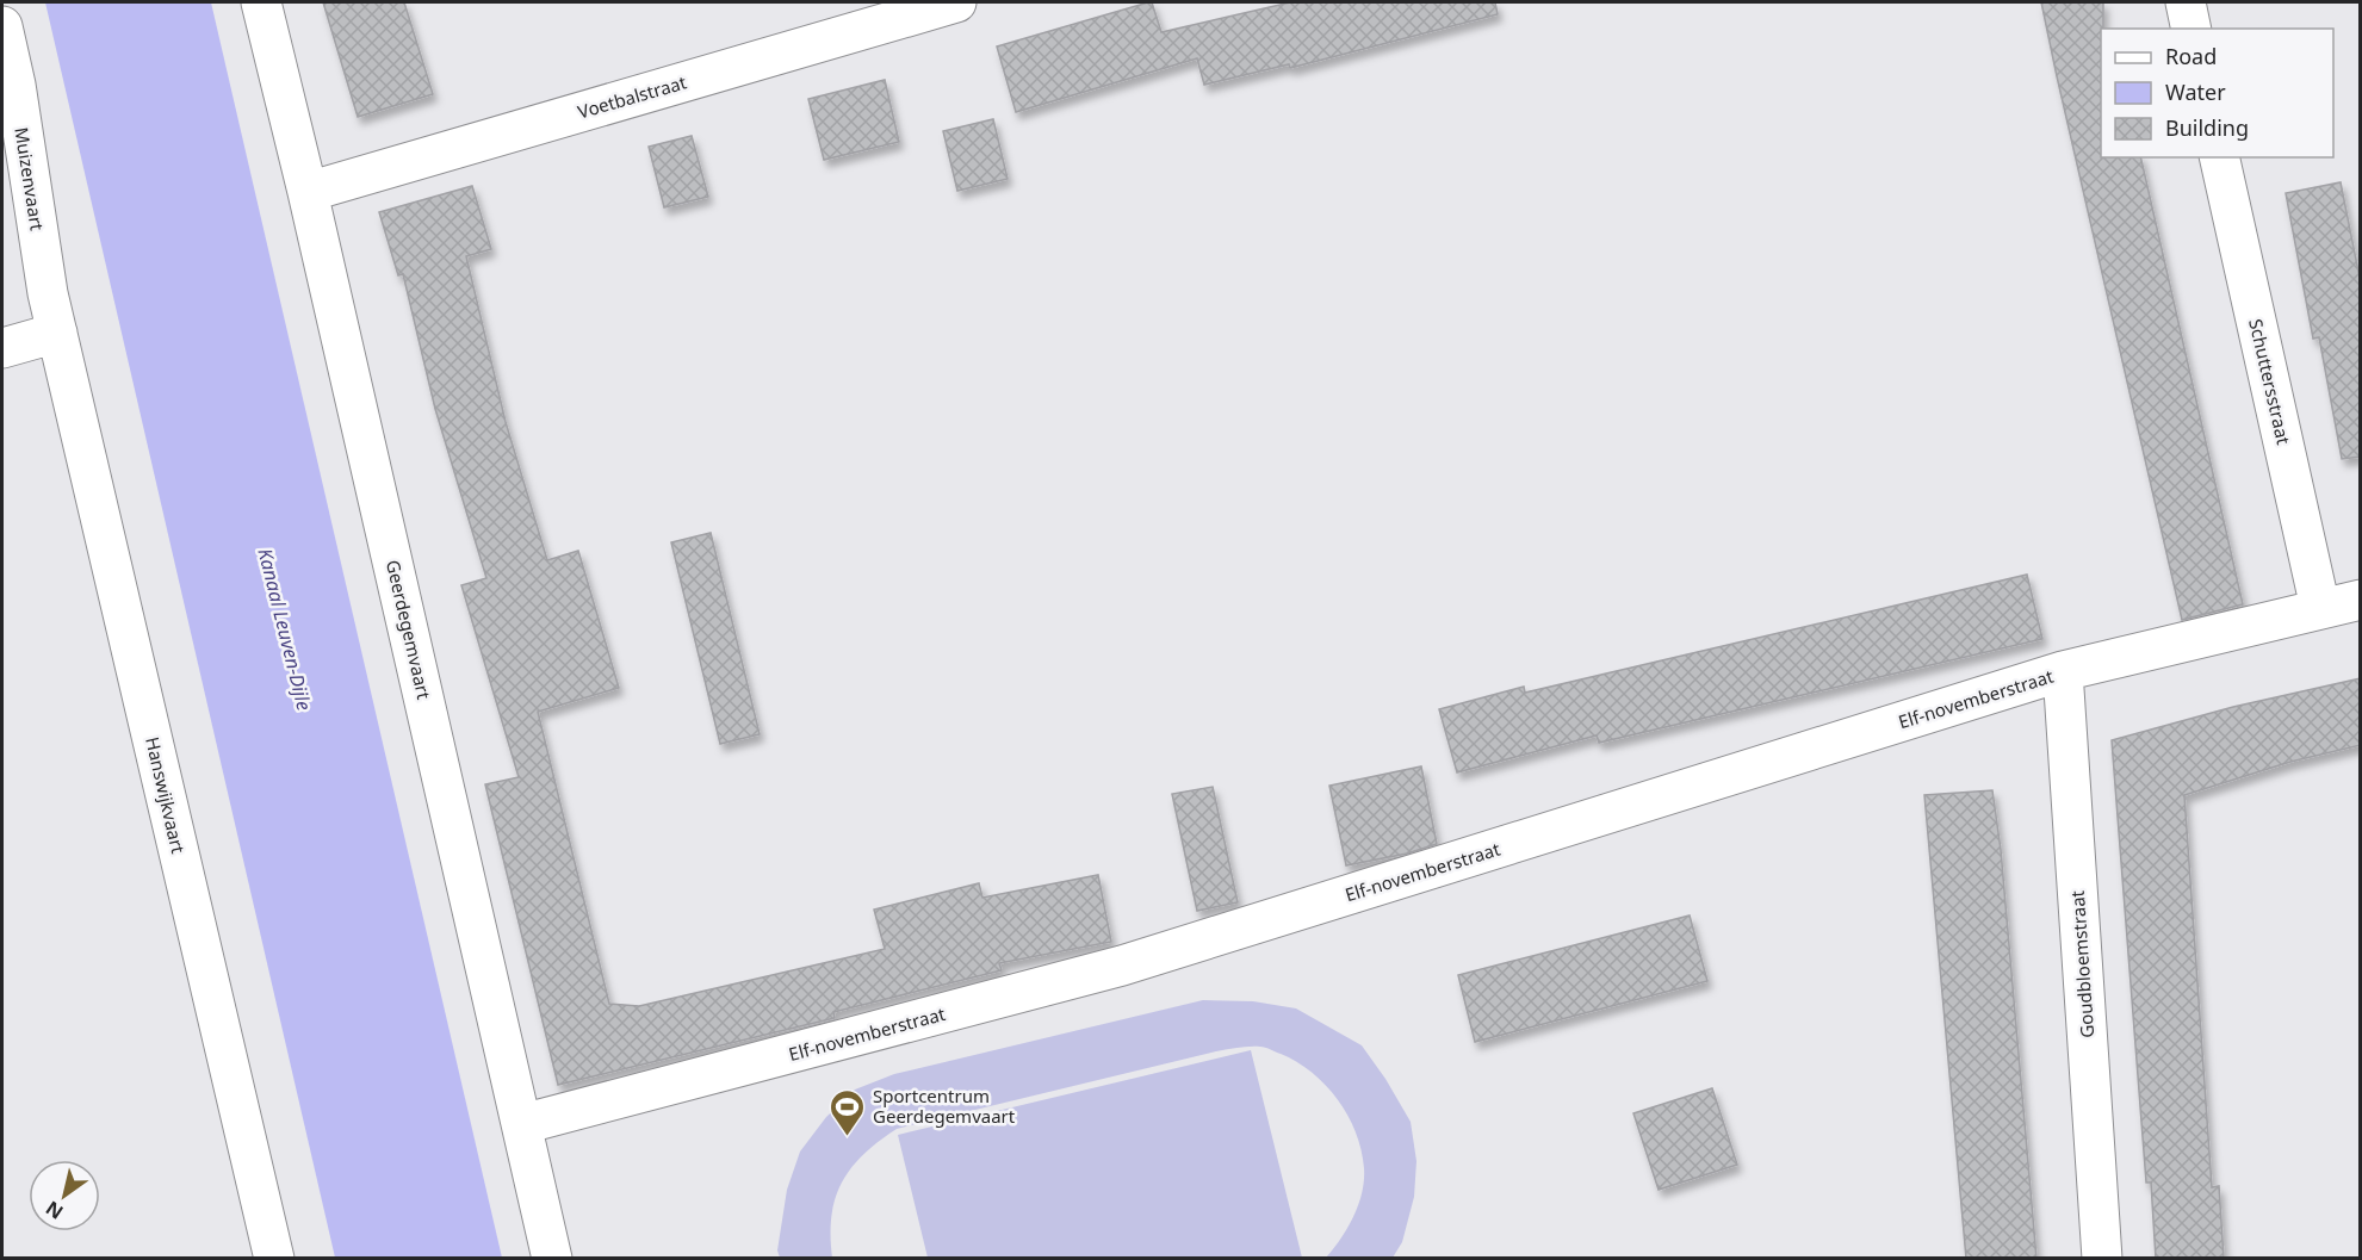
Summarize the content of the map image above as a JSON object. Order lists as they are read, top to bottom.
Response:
{
  "streets": {
    "street": [
      "Voetbalstraat",
      "Muizenvaart",
      "Schuttersstraat",
      "Geerdegemvaart",
      "Elf-novemberstraat",
      "Hanswijkvaart",
      "Goudbloemstraat"
    ]
  },
  "crossings": [
    ["Voetbalstraat", "Geerdegemvaart"],
    ["Muizenvaart", "Hanswijkvaart"],
    ["Schuttersstraat", "Elf-novemberstraat"],
    ["Geerdegemvaart", "Elf-novemberstraat"],
    ["Elf-novemberstraat", "Goudbloemstraat"]
  ],
  "water": ["Kanaal Leuven-Dijle"],
  "places": {
    "sports": ["Sportcentrum Geerdegemvaart"]
  },
  "legend": ["Road", "Water", "Building"],
  "north": "bottom left"
}
